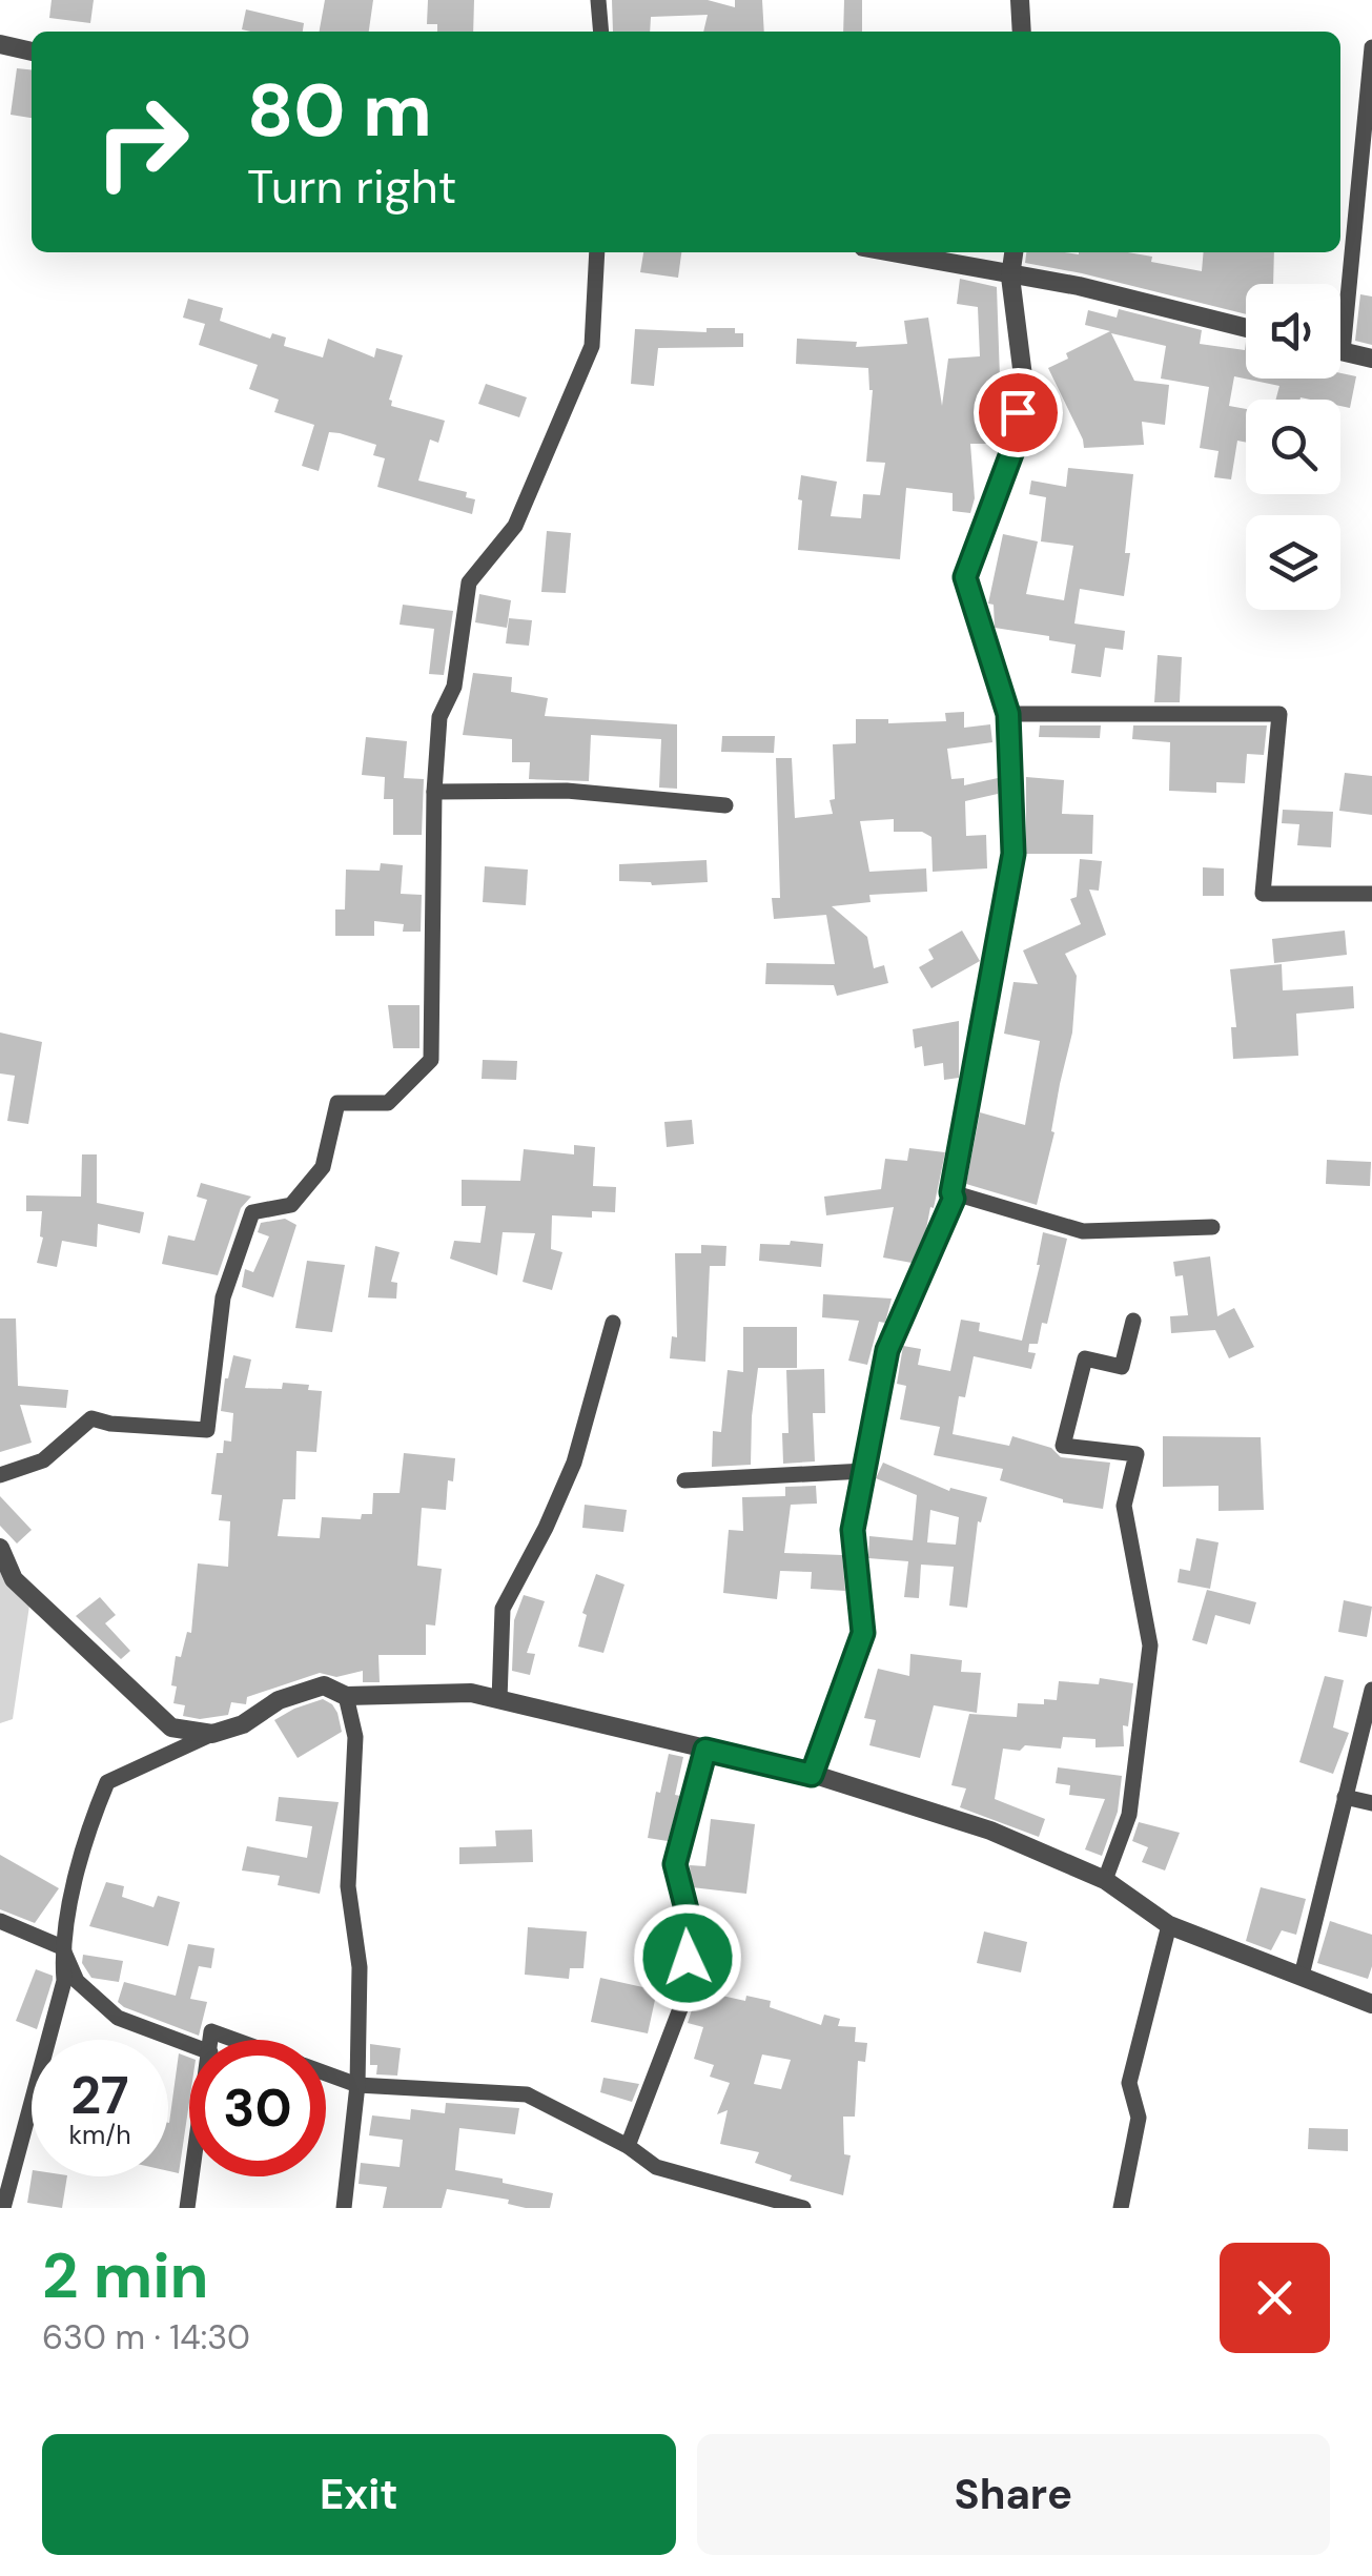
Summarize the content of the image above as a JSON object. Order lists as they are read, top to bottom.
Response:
{
  "page": {
    "turn": ["80 m", "Turn right"],
    "speed": "27 km/h",
    "limit": "30",
    "heading": ["2 min", "630 m · 14:30"],
    "buttons": ["Exit", "Share"]
  }
}
